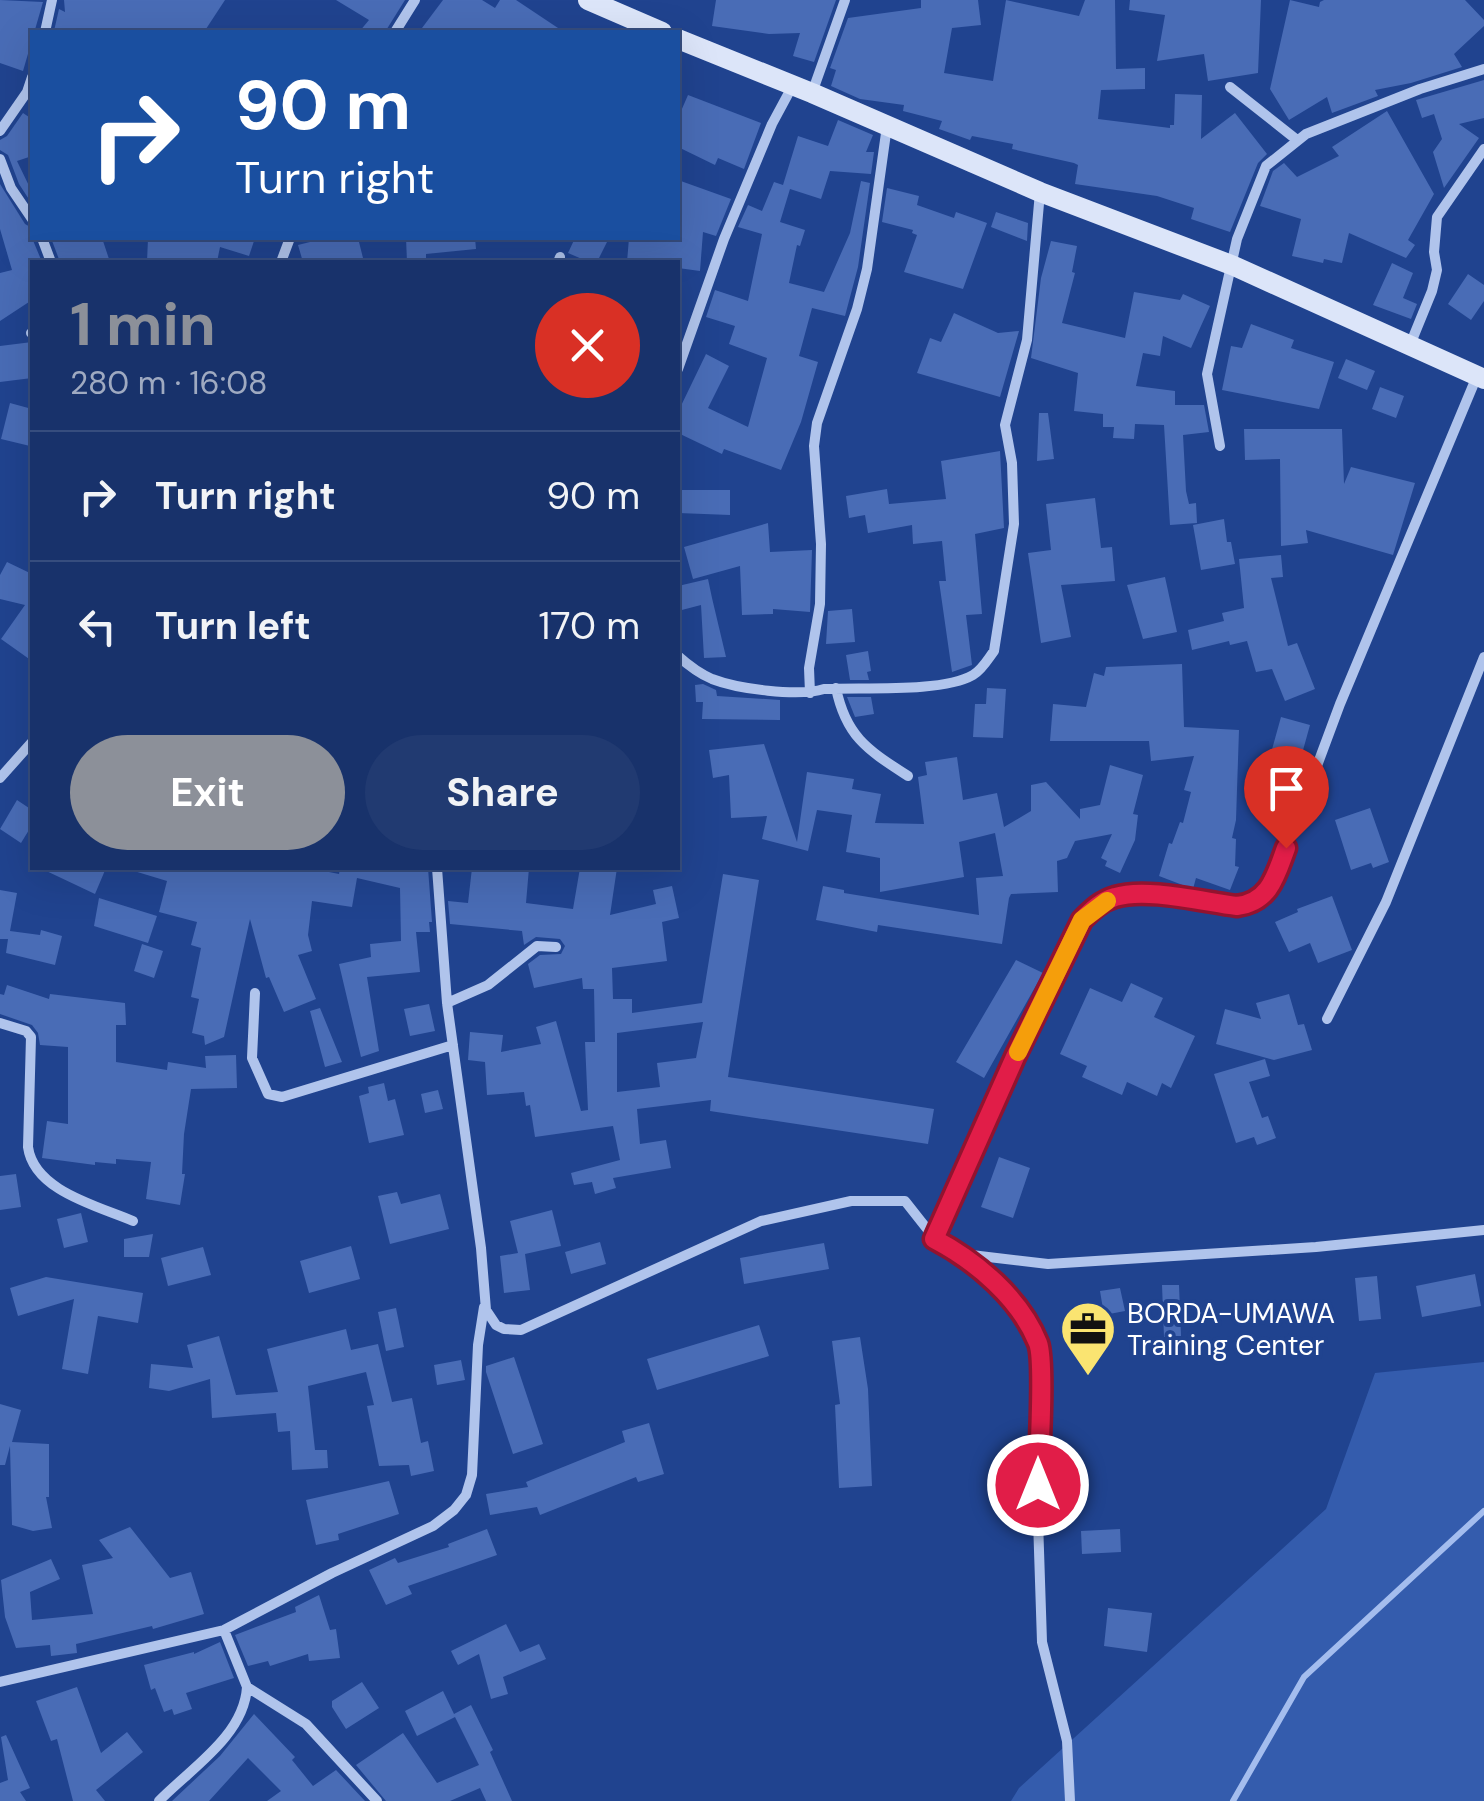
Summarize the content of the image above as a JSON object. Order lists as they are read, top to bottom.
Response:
{
  "places": {
    "office": ["BORDA-UMAWA Training Center"]
  },
  "page": {
    "turn": ["90 m", "Turn right"],
    "heading": ["1 min", "280 m · 16:08"],
    "list": [
      {
        "name": "Turn right",
        "value": "90 m"
      },
      {
        "name": "Turn left",
        "value": "170 m"
      }
    ],
    "buttons": ["Exit", "Share"]
  }
}
